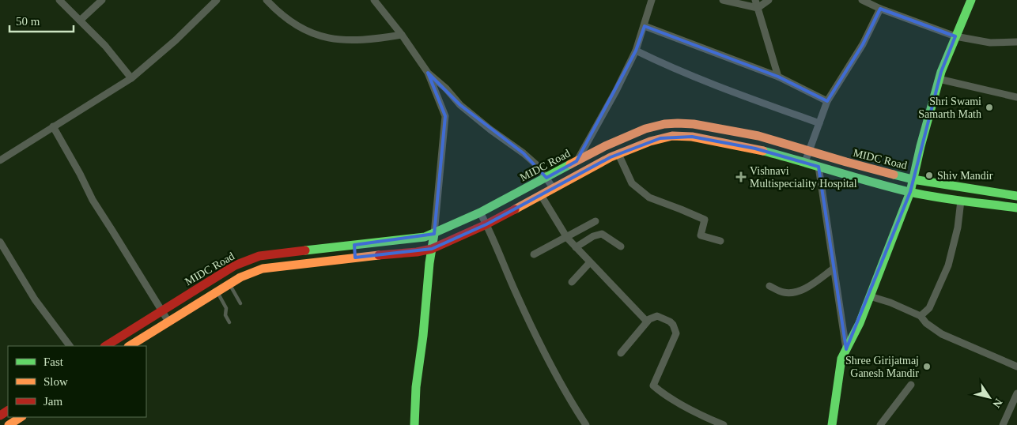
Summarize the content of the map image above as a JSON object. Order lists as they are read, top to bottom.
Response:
{
  "streets": {
    "main road": ["MIDC Road"]
  },
  "places": {
    "other": ["Shri Swami Samarth Math", "Shiv Mandir", "Shree Girijatmaj Ganesh Mandir"],
    "health": ["Vishnavi Multispeciality Hospital"]
  },
  "legend": ["Fast", "Slow", "Jam"],
  "scale_bar": "50 m",
  "north": "bottom right"
}
